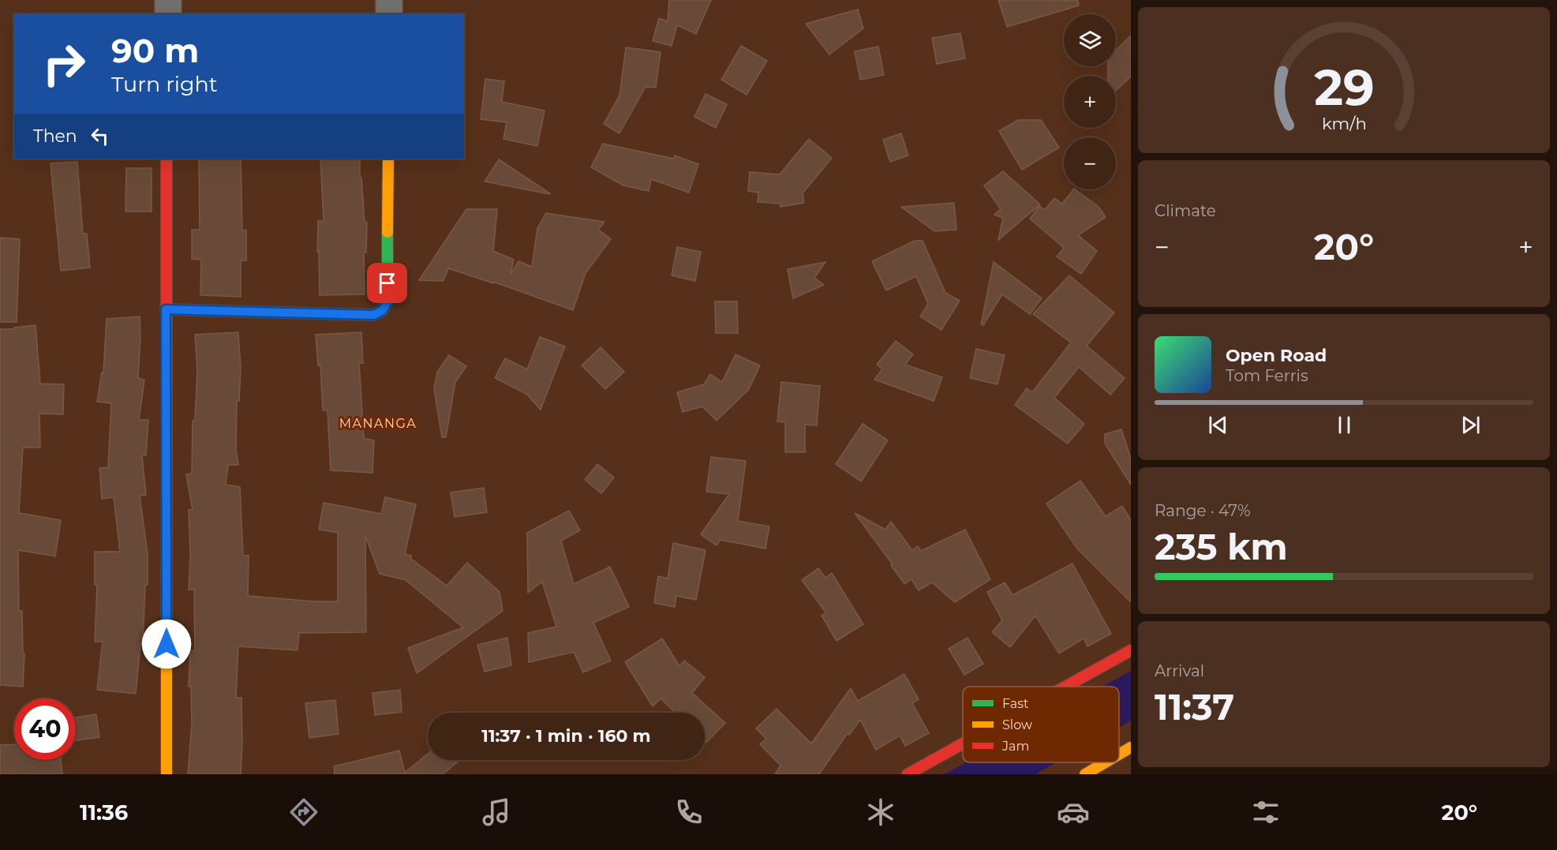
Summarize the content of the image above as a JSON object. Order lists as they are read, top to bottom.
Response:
{
  "districts": ["MANANGA"],
  "legend": ["Fast", "Slow", "Jam"],
  "page": {
    "map_buttons": ["+", "−"],
    "turn": ["90 m", "Turn right"],
    "then": "Then",
    "tile": [
      "Climate",
      ["Range · 47%", "235 km"],
      ["Arrival", "11:37"]
    ],
    "heat": ["−", "20°", "+"],
    "song": ["Open Road", "Tom Ferris"],
    "limit": "40",
    "trip": "11:37 · 1 min · 160 m",
    "tabs": ["11:36", "20°"],
    "gauge": ["29", "km/h"]
  }
}
